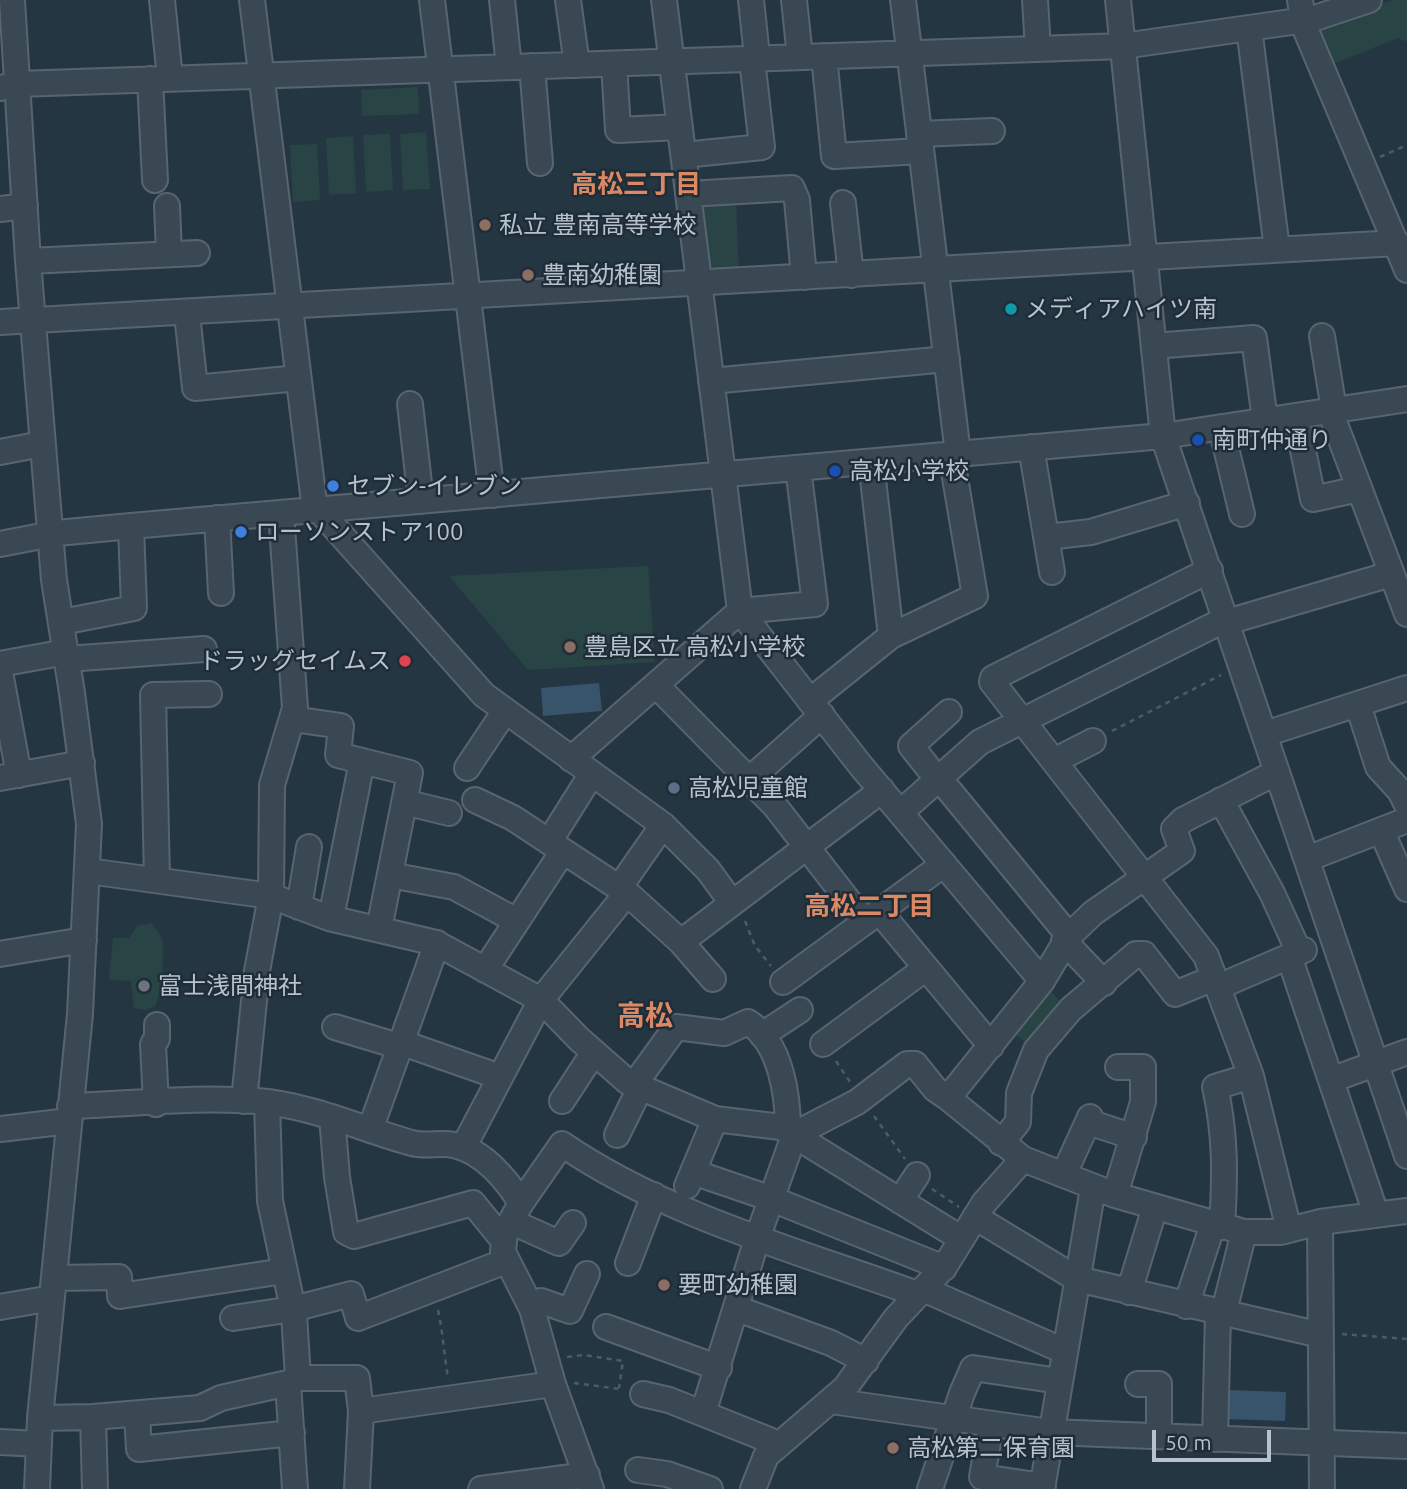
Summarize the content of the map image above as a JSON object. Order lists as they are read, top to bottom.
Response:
{
  "districts": ["高松三丁目", "高松二丁目", "高松"],
  "places": [
    "私立 豊南高等学校",
    "豊南幼稚園",
    "メディアハイツ南",
    "南町仲通り",
    "高松小学校",
    "セブン-イレブン",
    "ローソンストア100",
    "豊島区立 高松小学校",
    "ドラッグセイムス",
    "高松児童館",
    "富士浅間神社",
    "要町幼稚園",
    "高松第二保育園"
  ],
  "scale_bar": "50 m"
}
